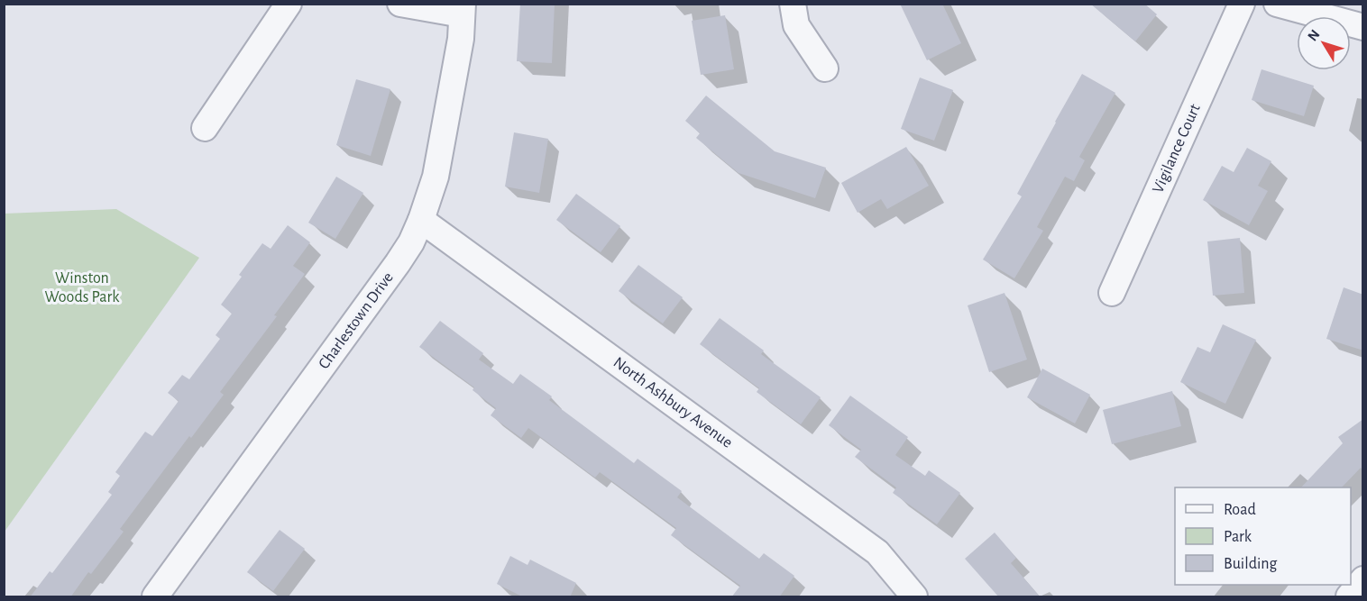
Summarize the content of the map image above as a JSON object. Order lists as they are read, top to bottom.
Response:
{
  "streets": {
    "street": ["Vigilance Court", "Charlestown Drive", "North Ashbury Avenue"]
  },
  "crossings": [
    ["Charlestown Drive", "North Ashbury Avenue"]
  ],
  "parks": ["Winston Woods Park"],
  "legend": ["Road", "Park", "Building"],
  "north": "top left"
}
